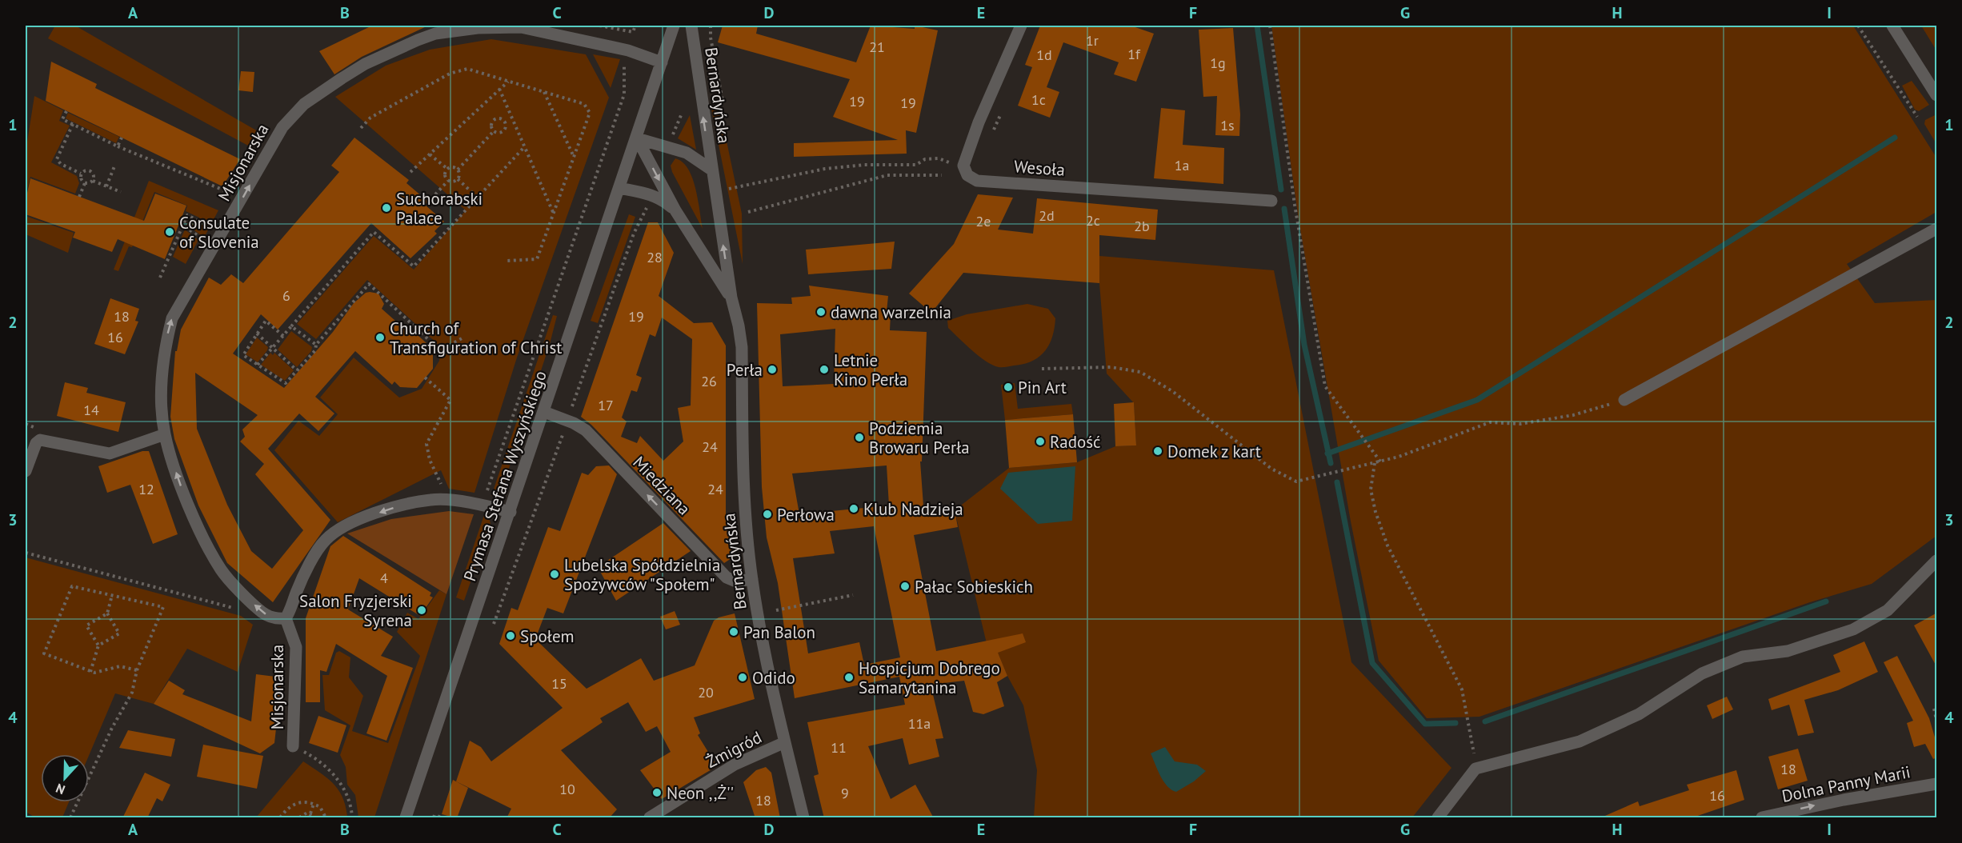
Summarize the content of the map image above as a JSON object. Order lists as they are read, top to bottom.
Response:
{
  "streets": {
    "street": [
      "Bernardyńska",
      "Misjonarska",
      "Wesoła",
      "Prymasa Stefana Wyszyńskiego",
      "Miedziana",
      "Żmigród",
      "Dolna Panny Marii"
    ]
  },
  "crossings": [
    ["Bernardyńska", "Prymasa Stefana Wyszyńskiego"],
    ["Bernardyńska", "Miedziana"],
    ["Bernardyńska", "Żmigród"],
    ["Misjonarska", "Prymasa Stefana Wyszyńskiego"],
    ["Prymasa Stefana Wyszyńskiego", "Miedziana"]
  ],
  "one_way": ["Miedziana", "Dolna Panny Marii"],
  "places": [
    "Suchorabski Palace",
    "Consulate of Slovenia",
    "dawna warzelnia",
    "Church of Transfiguration of Christ",
    "Perła",
    "Letnie Kino Perła",
    "Pin Art",
    "Podziemia Browaru Perła",
    "Radość",
    "Domek z kart",
    "Klub Nadzieja",
    "Perłowa",
    "Lubelska Spółdzielnia Spożywców \"Społem\"",
    "Pałac Sobieskich",
    "Salon Fryzjerski Syrena",
    "Pan Balon",
    "Społem",
    "Odido",
    "Hospicjum Dobrego Samarytanina",
    "Neon ,,Ż''"
  ],
  "house_numbers": [
    "1r",
    "21",
    "1f",
    "1d",
    "1g",
    "1c",
    "19",
    "19",
    "1s",
    "1a",
    "2d",
    "2c",
    "2e",
    "2b",
    "28",
    "6",
    "18",
    "19",
    "16",
    "26",
    "17",
    "14",
    "24",
    "12",
    "24",
    "4",
    "15",
    "20",
    "11a",
    "11",
    "18",
    "10",
    "9",
    "16",
    "18"
  ],
  "north": "bottom",
  "grid": {
    "columns": [
      "A",
      "B",
      "C",
      "D",
      "E",
      "F",
      "G",
      "H",
      "I"
    ],
    "rows": [
      "1",
      "2",
      "3",
      "4"
    ]
  }
}
